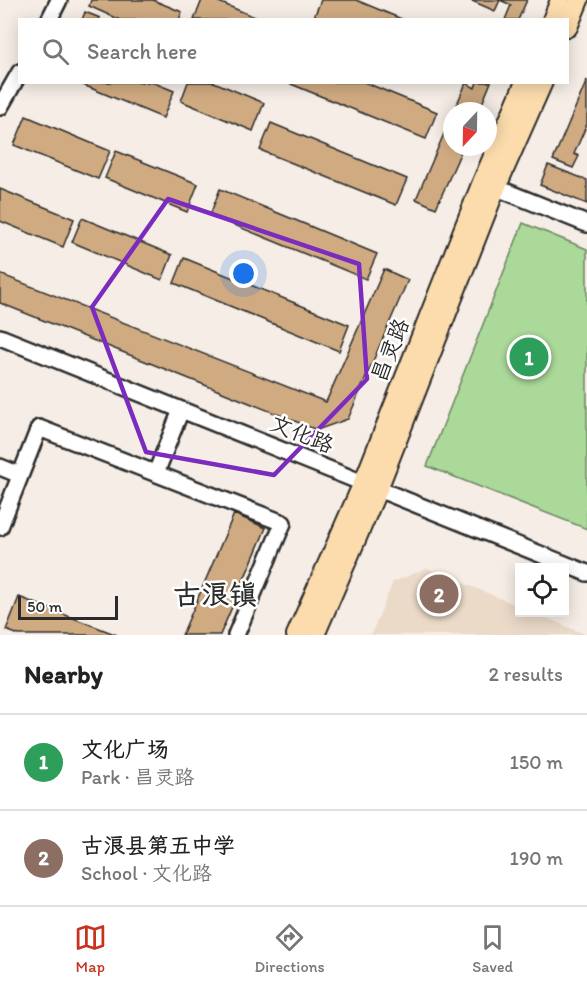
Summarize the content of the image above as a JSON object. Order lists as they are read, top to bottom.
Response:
{
  "streets": {
    "main road": ["昌灵路"],
    "street": ["文化路"]
  },
  "crossings": [
    ["昌灵路", "文化路"]
  ],
  "districts": ["古浪镇"],
  "scale_bar": "50 m",
  "north": "bottom",
  "page": {
    "search": "Search here",
    "pins": ["1", "2"],
    "scale": "50 m",
    "heading": ["Nearby", "2 results"],
    "list": [
      {
        "mark": "1",
        "name": "文化广场",
        "note": "Park · 昌灵路",
        "value": "150 m"
      },
      {
        "mark": "2",
        "name": "古浪县第五中学",
        "note": "School · 文化路",
        "value": "190 m"
      }
    ],
    "nav": ["Map", "Directions", "Saved"]
  }
}
